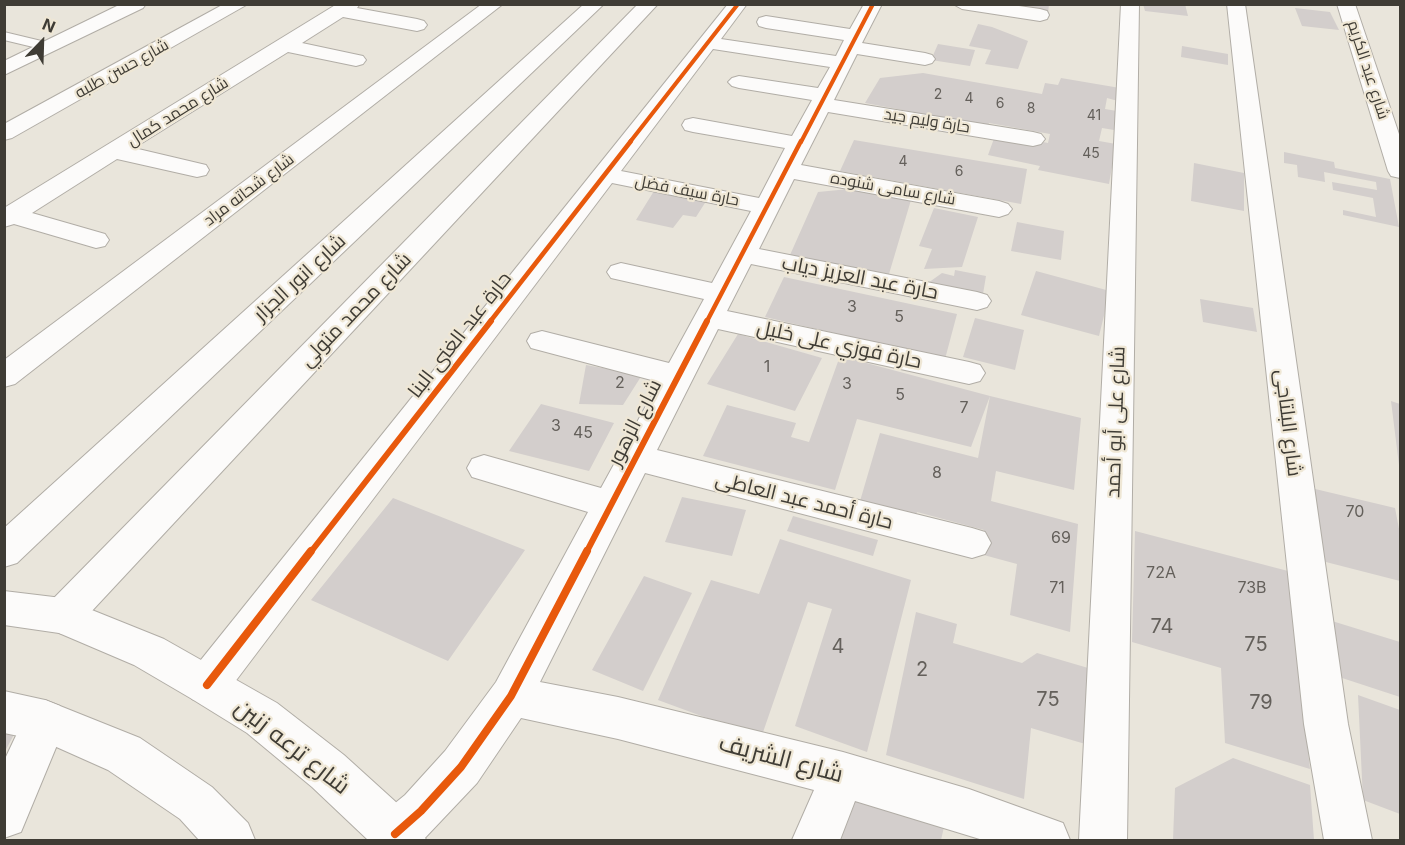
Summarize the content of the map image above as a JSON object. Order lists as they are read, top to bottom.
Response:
{
  "streets": {
    "street": [
      "شارع حسن طلبه",
      "شارع عبد الكريم",
      "شارع محمد كمال",
      "حارة وليم جيد",
      "شارع سامى شنوده",
      "شارع شحاته مراد",
      "حارة سيف فضل",
      "شارع انور الجزار",
      "حارة عبد العزيز دياب",
      "شارع محمد متولي",
      "حارة عبد الغنى البنا",
      "حارة فوزي على خليل",
      "شارع على أبو أحمد",
      "شارع الزهور",
      "شارع البلتاجى",
      "حارة أحمد عبد العاطى",
      "شارع ترعه زنين",
      "شارع الشريف"
    ]
  },
  "crossings": [
    ["حارة وليم جيد", "شارع الزهور"],
    ["شارع سامى شنوده", "شارع الزهور"],
    ["حارة سيف فضل", "حارة عبد الغنى البنا"],
    ["حارة سيف فضل", "شارع الزهور"],
    ["حارة عبد العزيز دياب", "شارع الزهور"],
    ["شارع محمد متولي", "شارع ترعه زنين"],
    ["حارة عبد الغنى البنا", "شارع ترعه زنين"],
    ["حارة فوزي على خليل", "شارع الزهور"],
    ["شارع الزهور", "حارة أحمد عبد العاطى"],
    ["شارع الزهور", "شارع ترعه زنين"],
    ["شارع الزهور", "شارع الشريف"]
  ],
  "house_numbers": [
    "2",
    "4",
    "6",
    "8",
    "41",
    "45",
    "4",
    "6",
    "3",
    "5",
    "1",
    "2",
    "3",
    "5",
    "7",
    "3",
    "45",
    "8",
    "70",
    "69",
    "72A",
    "71",
    "73B",
    "74",
    "75",
    "4",
    "2",
    "75",
    "79"
  ],
  "north": "top right"
}
